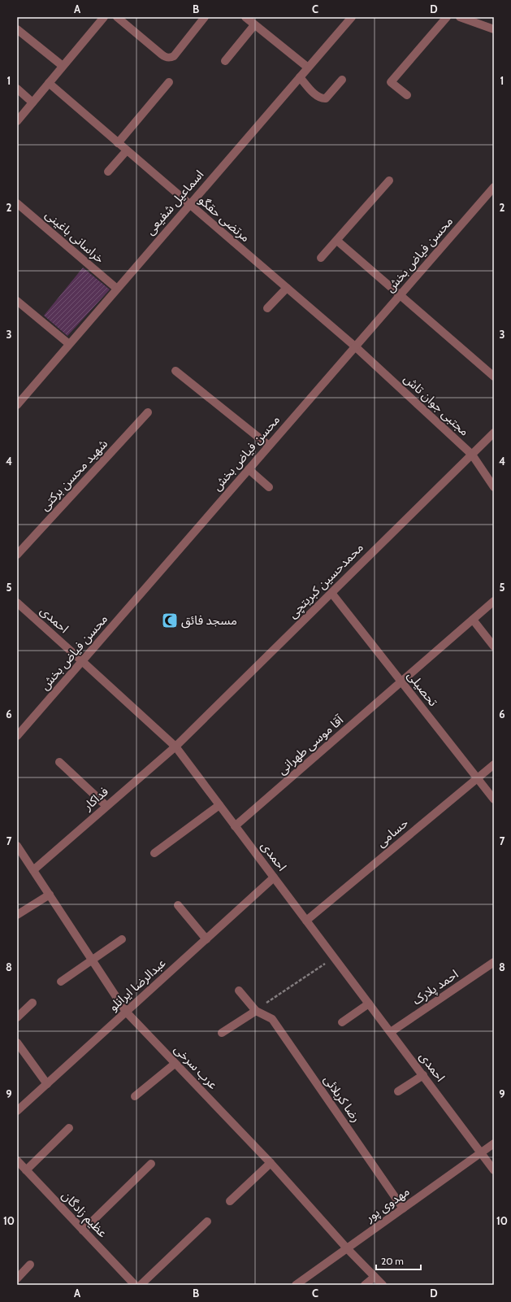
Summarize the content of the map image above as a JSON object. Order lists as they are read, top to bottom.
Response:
{
  "streets": {
    "street": [
      "اسماعیل شفیعی",
      "مرتضی حقگو",
      "خراسانی باغینی",
      "محسن فیاض بخش",
      "مجتبی جوان تاش",
      "شهید محسن برکتی",
      "محمدحسین کبریتچی",
      "احمدی",
      "تحصیلی",
      "آقا موسی طهرانی",
      "فداکار",
      "حسامی",
      "عبدالرضا ایرانلو",
      "احمد پلارک",
      "عرب سرخی",
      "رضا کربلائی",
      "مهدوی پور",
      "عظیم زادگان"
    ]
  },
  "crossings": [
    ["اسماعیل شفیعی", "مرتضی حقگو"],
    ["اسماعیل شفیعی", "خراسانی باغینی"],
    ["مرتضی حقگو", "محسن فیاض بخش"],
    ["مرتضی حقگو", "مجتبی جوان تاش"],
    ["محسن فیاض بخش", "مجتبی جوان تاش"],
    ["محسن فیاض بخش", "احمدی"],
    ["مجتبی جوان تاش", "محمدحسین کبریتچی"],
    ["محمدحسین کبریتچی", "احمدی"],
    ["محمدحسین کبریتچی", "تحصیلی"],
    ["محمدحسین کبریتچی", "فداکار"],
    ["احمدی", "آقا موسی طهرانی"],
    ["احمدی", "فداکار"],
    ["احمدی", "حسامی"],
    ["احمدی", "عبدالرضا ایرانلو"],
    ["احمدی", "احمد پلارک"],
    ["احمدی", "مهدوی پور"],
    ["تحصیلی", "آقا موسی طهرانی"],
    ["تحصیلی", "حسامی"],
    ["فداکار", "عرب سرخی"],
    ["عبدالرضا ایرانلو", "عرب سرخی"],
    ["عرب سرخی", "مهدوی پور"],
    ["رضا کربلائی", "مهدوی پور"]
  ],
  "places": {
    "mosque": ["مسجد فائق"]
  },
  "scale_bar": "20 m",
  "grid": {
    "columns": [
      "A",
      "B",
      "C",
      "D"
    ],
    "rows": [
      "1",
      "2",
      "3",
      "4",
      "5",
      "6",
      "7",
      "8",
      "9",
      "10"
    ]
  }
}
